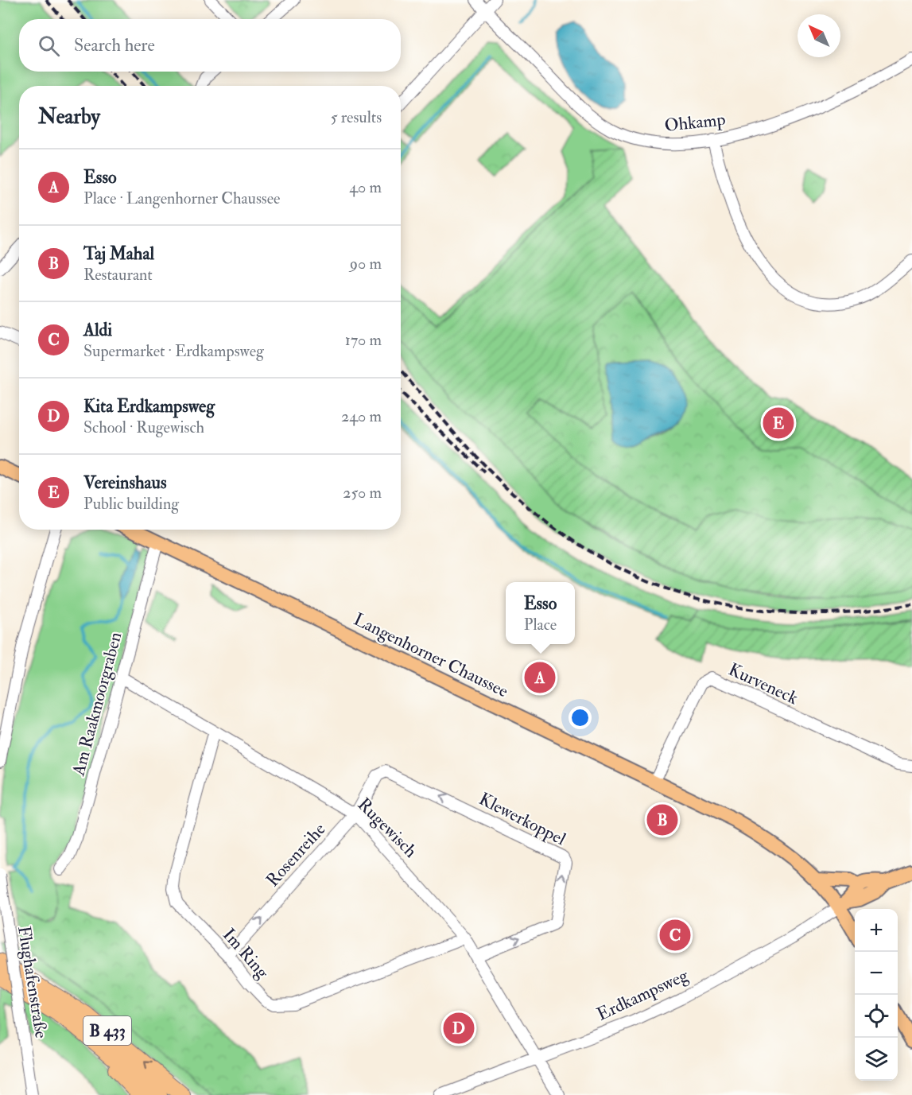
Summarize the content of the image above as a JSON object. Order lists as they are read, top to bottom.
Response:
{
  "streets": {
    "highway": ["B 433"],
    "main road": ["Langenhorner Chaussee", "Erdkampsweg"],
    "street": [
      "Ohkamp",
      "Kurveneck",
      "Am Raakmoorgraben",
      "Klewerkoppel",
      "Rugewisch",
      "Rosenreihe",
      "Im Ring",
      "Flughafenstraße"
    ]
  },
  "crossings": [
    ["Langenhorner Chaussee", "Kurveneck"],
    ["Langenhorner Chaussee", "Am Raakmoorgraben"],
    ["Langenhorner Chaussee", "Erdkampsweg"],
    ["Am Raakmoorgraben", "Rugewisch"],
    ["Klewerkoppel", "Rugewisch"],
    ["Klewerkoppel", "Rosenreihe"],
    ["Rugewisch", "Rosenreihe"],
    ["Rugewisch", "Im Ring"],
    ["Rugewisch", "Erdkampsweg"],
    ["Rosenreihe", "Im Ring"]
  ],
  "one_way": ["Rosenreihe"],
  "north": "top left",
  "page": {
    "search": "Search here",
    "heading": ["Nearby", "5 results"],
    "list": [
      {
        "mark": "A",
        "name": "Esso",
        "note": "Place · Langenhorner Chaussee",
        "value": "40 m"
      },
      {
        "mark": "B",
        "name": "Taj Mahal",
        "note": "Restaurant",
        "value": "90 m"
      },
      {
        "mark": "C",
        "name": "Aldi",
        "note": "Supermarket · Erdkampsweg",
        "value": "170 m"
      },
      {
        "mark": "D",
        "name": "Kita Erdkampsweg",
        "note": "School · Rugewisch",
        "value": "240 m"
      },
      {
        "mark": "E",
        "name": "Vereinshaus",
        "note": "Public building",
        "value": "250 m"
      }
    ],
    "pins": [
      "E",
      "A",
      "B",
      "C",
      "D"
    ],
    "popup": ["Esso", "Place"],
    "map_buttons": ["+", "−"]
  }
}
